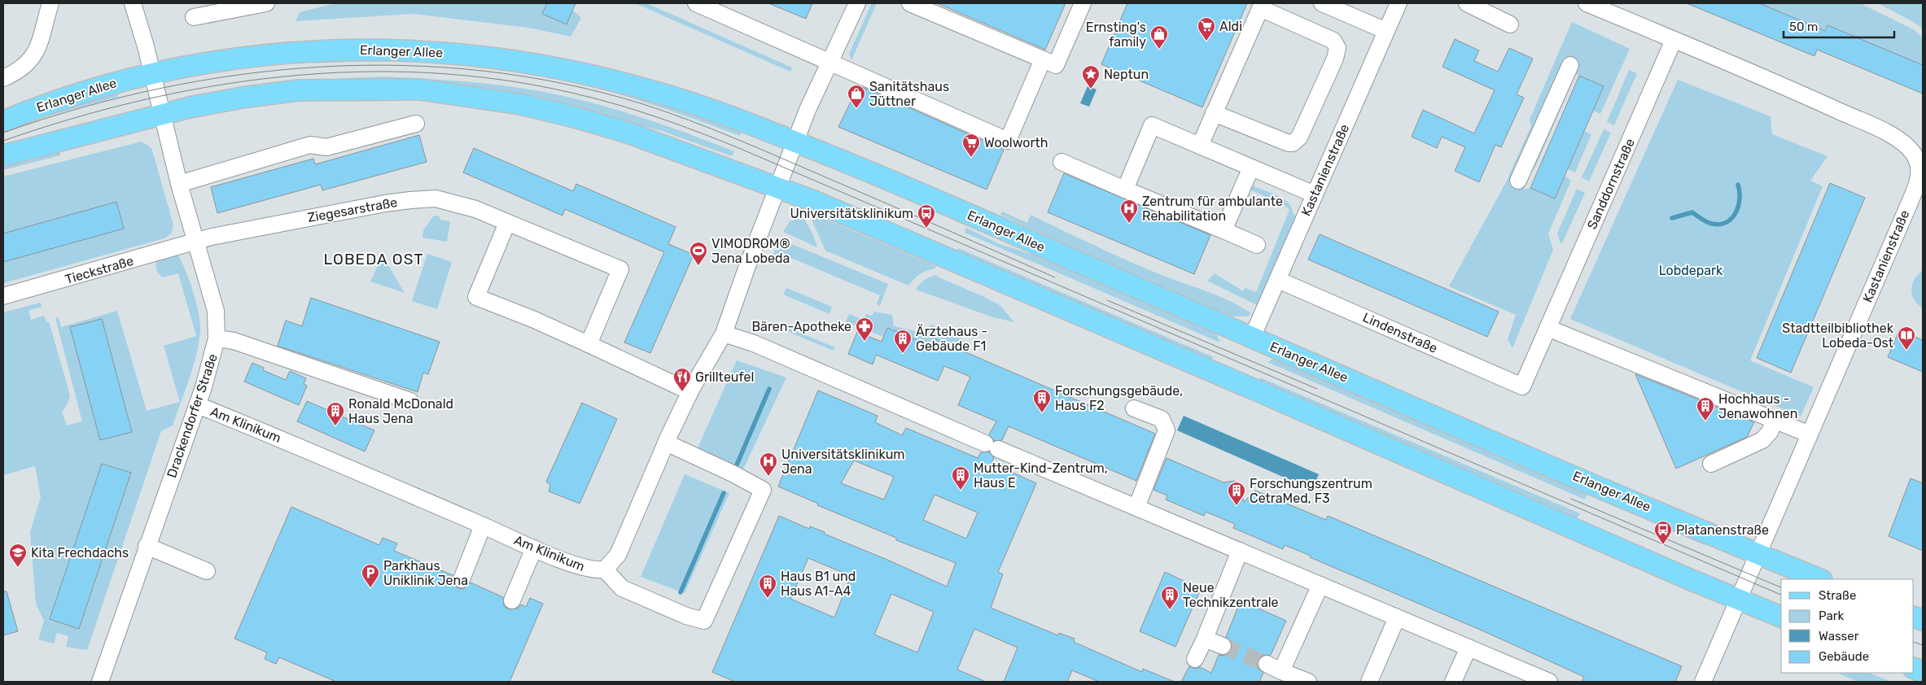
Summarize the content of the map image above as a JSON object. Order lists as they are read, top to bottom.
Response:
{
  "streets": {
    "main road": ["Erlanger Allee"],
    "street": [
      "Kastanienstraße",
      "Sanddornstraße",
      "Ziegesarstraße",
      "Tieckstraße",
      "Lindenstraße",
      "Drackendorfer Straße",
      "Am Klinikum"
    ]
  },
  "crossings": [
    ["Erlanger Allee", "Kastanienstraße"],
    ["Erlanger Allee", "Drackendorfer Straße"],
    ["Kastanienstraße", "Sanddornstraße"],
    ["Kastanienstraße", "Lindenstraße"],
    ["Sanddornstraße", "Lindenstraße"],
    ["Ziegesarstraße", "Tieckstraße"],
    ["Ziegesarstraße", "Drackendorfer Straße"],
    ["Tieckstraße", "Drackendorfer Straße"],
    ["Drackendorfer Straße", "Am Klinikum"]
  ],
  "districts": ["LOBEDA OST"],
  "parks": ["Lobdepark"],
  "places": {
    "supermarket": ["Aldi", "Woolworth"],
    "shop": ["Ernsting's family", "Sanitätshaus Jüttner"],
    "place": ["Neptun"],
    "hospital": ["Zentrum für ambulante Rehabilitation", "Universitätsklinikum Jena"],
    "bus stop": ["Universitätsklinikum", "Platanenstraße"],
    "sports": ["VIMODROM® Jena Lobeda"],
    "pharmacy": ["Bären-Apotheke"],
    "library": ["Stadtteilbibliothek Lobeda-Ost"],
    "building": [
      "Ärztehaus - Gebäude F1",
      "Forschungsgebäude, Haus F2",
      "Hochhaus - Jenawohnen",
      "Ronald McDonald Haus Jena",
      "Mutter-Kind-Zentrum, Haus E",
      "Forschungszentrum CetraMed, F3",
      "Haus B1 und Haus A1-A4",
      "Neue Technikzentrale"
    ],
    "restaurant": ["Grillteufel"],
    "school or university": ["Kita Frechdachs"],
    "parking": ["Parkhaus Uniklinik Jena"]
  },
  "legend": [
    "Straße",
    "Park",
    "Wasser",
    "Gebäude"
  ],
  "scale_bar": "50 m"
}
